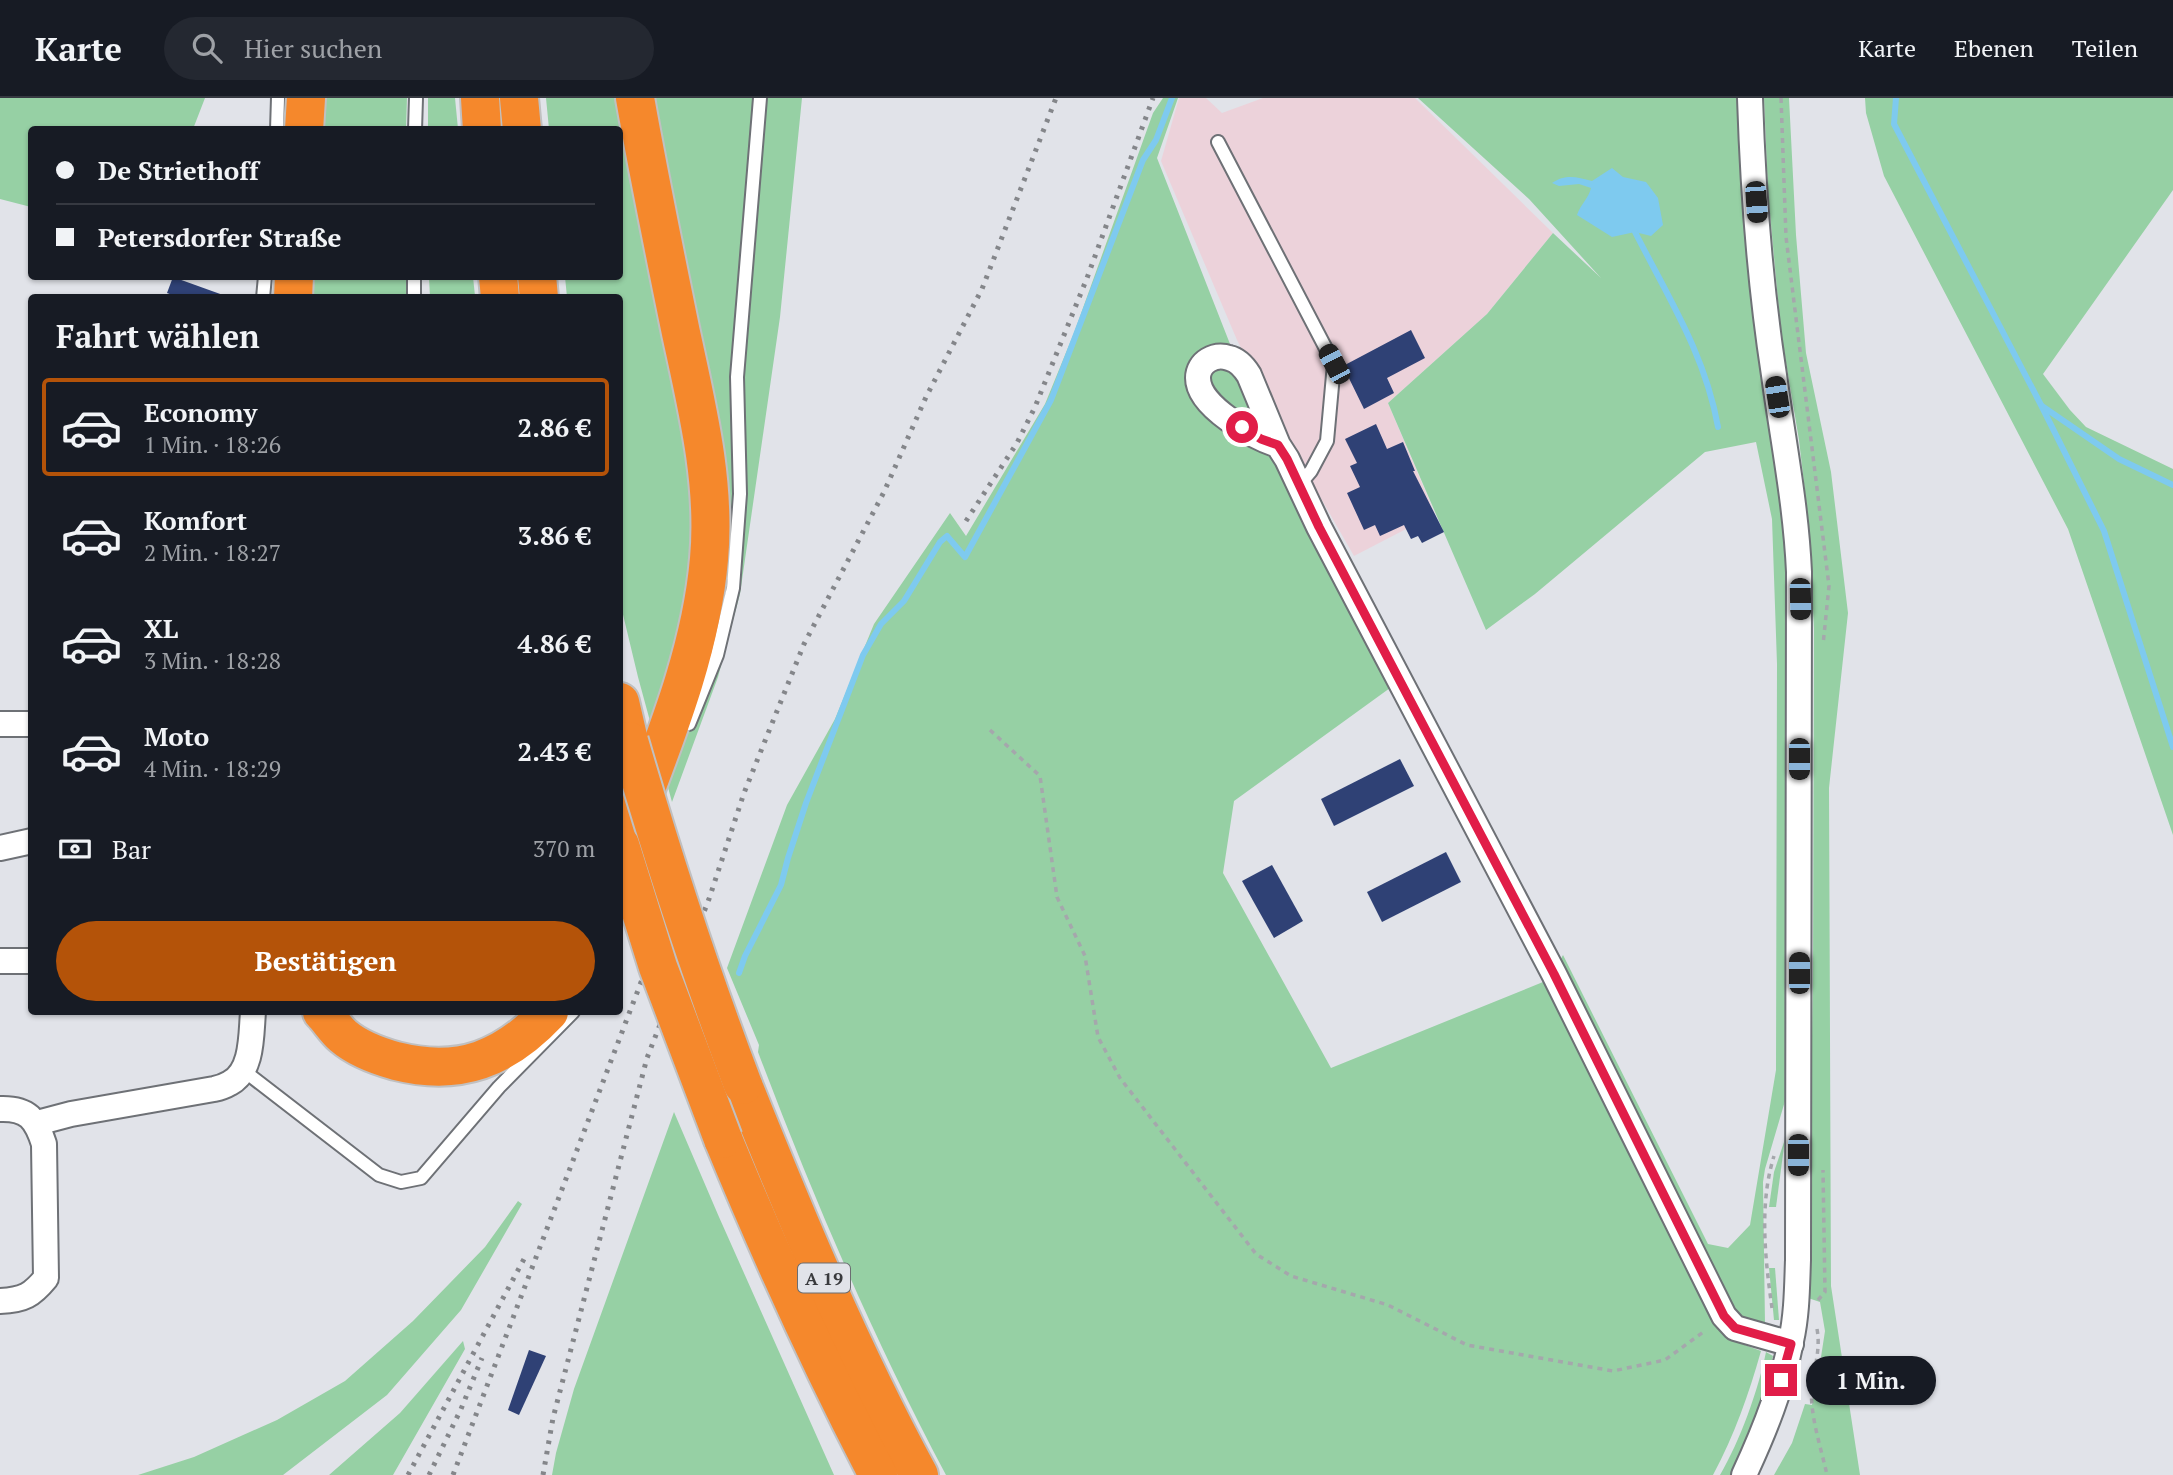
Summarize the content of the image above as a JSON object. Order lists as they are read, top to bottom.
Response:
{
  "streets": {
    "highway": ["A 19"]
  },
  "page": {
    "header": "Karte",
    "search": "Hier suchen",
    "nav": ["Karte", "Ebenen", "Teilen"],
    "banner": ["De Striethoff", "Petersdorfer Straße"],
    "heading": "Fahrt wählen",
    "list": [
      {
        "name": "Economy",
        "note": "1 Min. · 18:26",
        "value": "2.86 €"
      },
      {
        "name": "Komfort",
        "note": "2 Min. · 18:27",
        "value": "3.86 €"
      },
      {
        "name": "XL",
        "note": "3 Min. · 18:28",
        "value": "4.86 €"
      },
      {
        "name": "Moto",
        "note": "4 Min. · 18:29",
        "value": "2.43 €"
      }
    ],
    "pay": ["Bar", "370 m"],
    "buttons": "Bestätigen",
    "bubble": "1 Min."
  }
}
